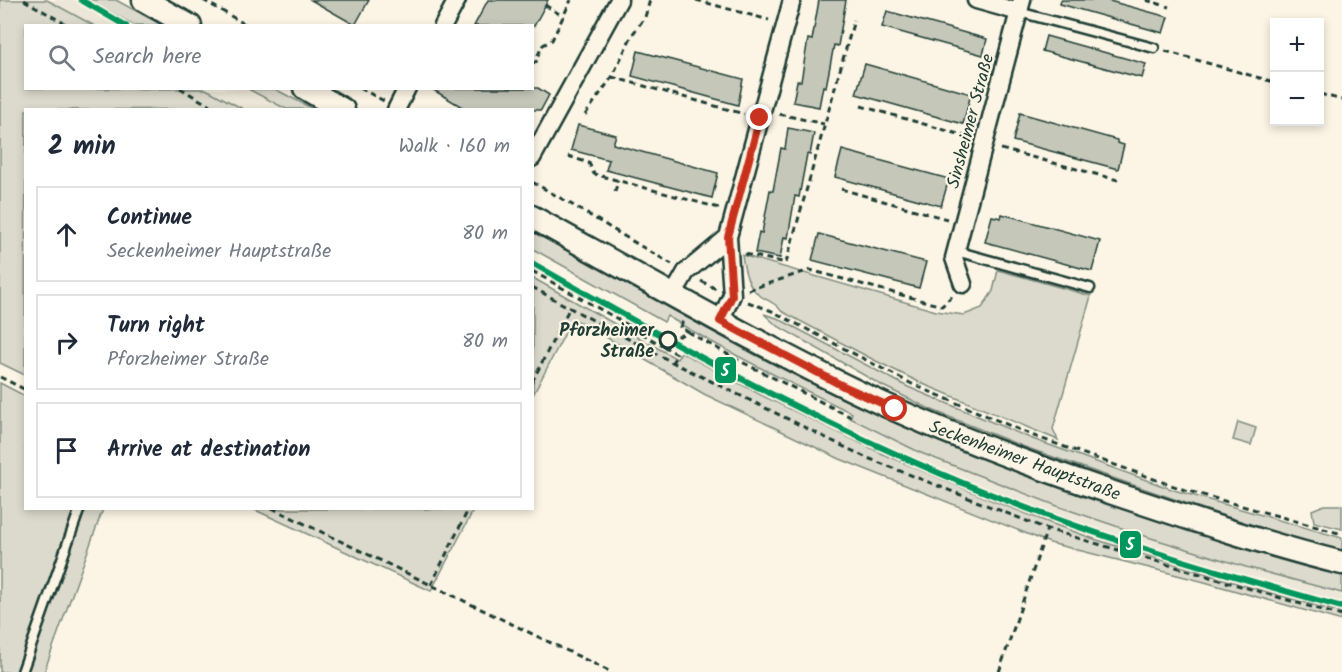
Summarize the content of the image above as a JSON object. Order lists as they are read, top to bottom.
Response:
{
  "streets": {
    "main road": ["Seckenheimer Hauptstraße"],
    "street": ["Sinsheimer Straße"]
  },
  "places": ["Pforzheimer Straße"],
  "lines": ["transit line 5"],
  "page": {
    "map_buttons": ["+", "−"],
    "search": "Search here",
    "heading": ["2 min", "Walk · 160 m"],
    "list": [
      ["Continue", "Seckenheimer Hauptstraße", "80 m"],
      ["Turn right", "Pforzheimer Straße", "80 m"],
      "Arrive at destination"
    ]
  }
}
